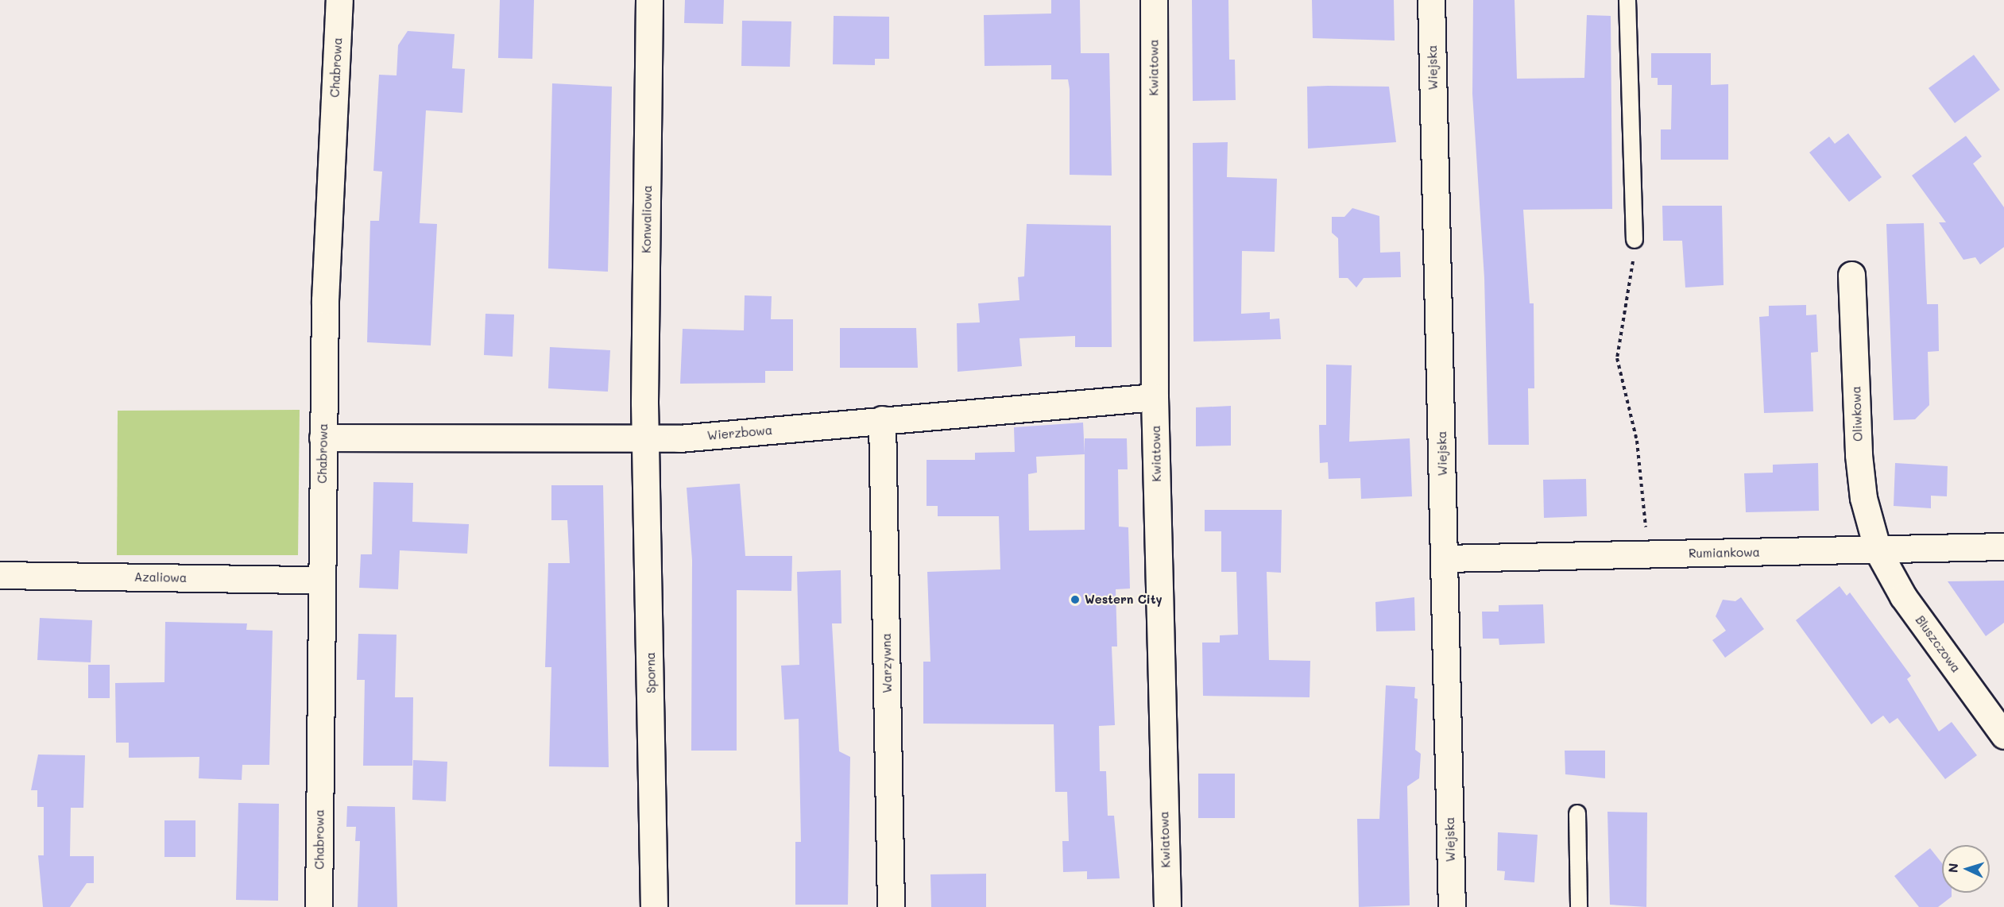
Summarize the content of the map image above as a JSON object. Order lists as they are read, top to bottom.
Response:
{
  "streets": {
    "street": [
      "Chabrowa",
      "Kwiatowa",
      "Wiejska",
      "Konwaliowa",
      "Oliwkowa",
      "Wierzbowa",
      "Rumiankowa",
      "Azaliowa",
      "Bluszczowa",
      "Warzywna",
      "Sporna"
    ]
  },
  "crossings": [
    ["Chabrowa", "Wierzbowa"],
    ["Chabrowa", "Azaliowa"],
    ["Kwiatowa", "Wierzbowa"],
    ["Wiejska", "Rumiankowa"],
    ["Konwaliowa", "Wierzbowa"],
    ["Konwaliowa", "Sporna"],
    ["Oliwkowa", "Rumiankowa"],
    ["Oliwkowa", "Bluszczowa"],
    ["Wierzbowa", "Warzywna"],
    ["Wierzbowa", "Sporna"],
    ["Rumiankowa", "Bluszczowa"]
  ],
  "places": ["Western City"],
  "north": "left"
}
